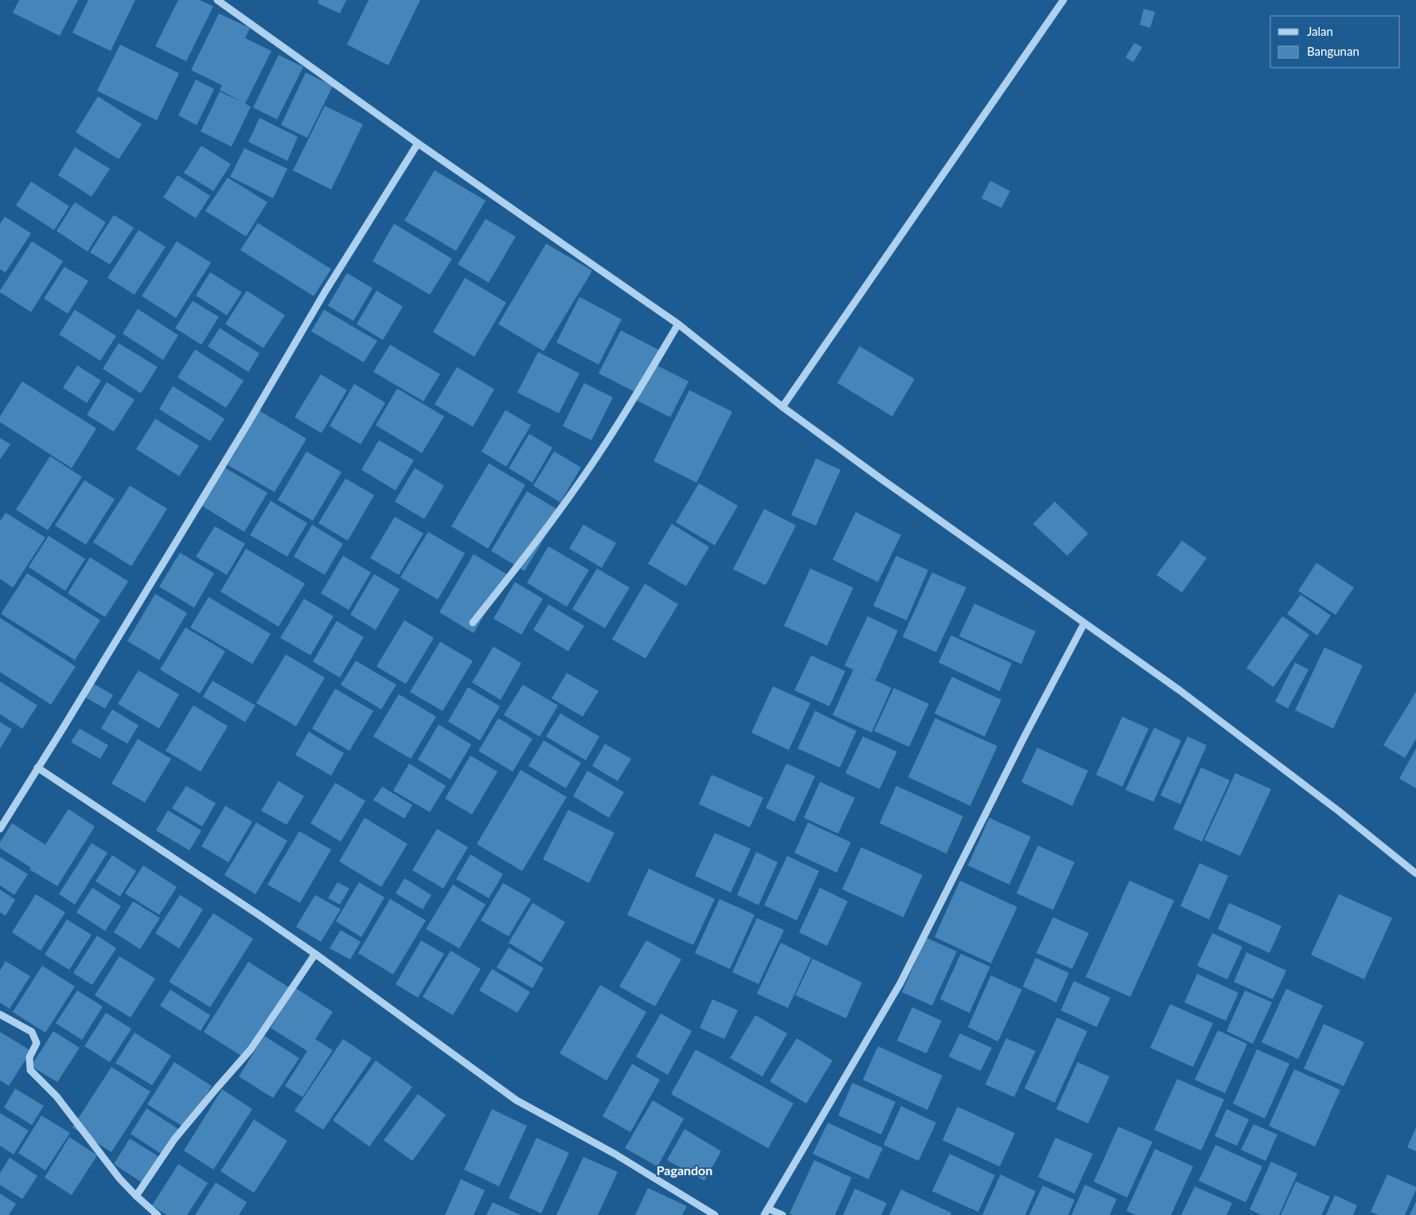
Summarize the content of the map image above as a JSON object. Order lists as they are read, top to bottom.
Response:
{
  "districts": ["Pagandon"],
  "legend": ["Jalan", "Bangunan"]
}
